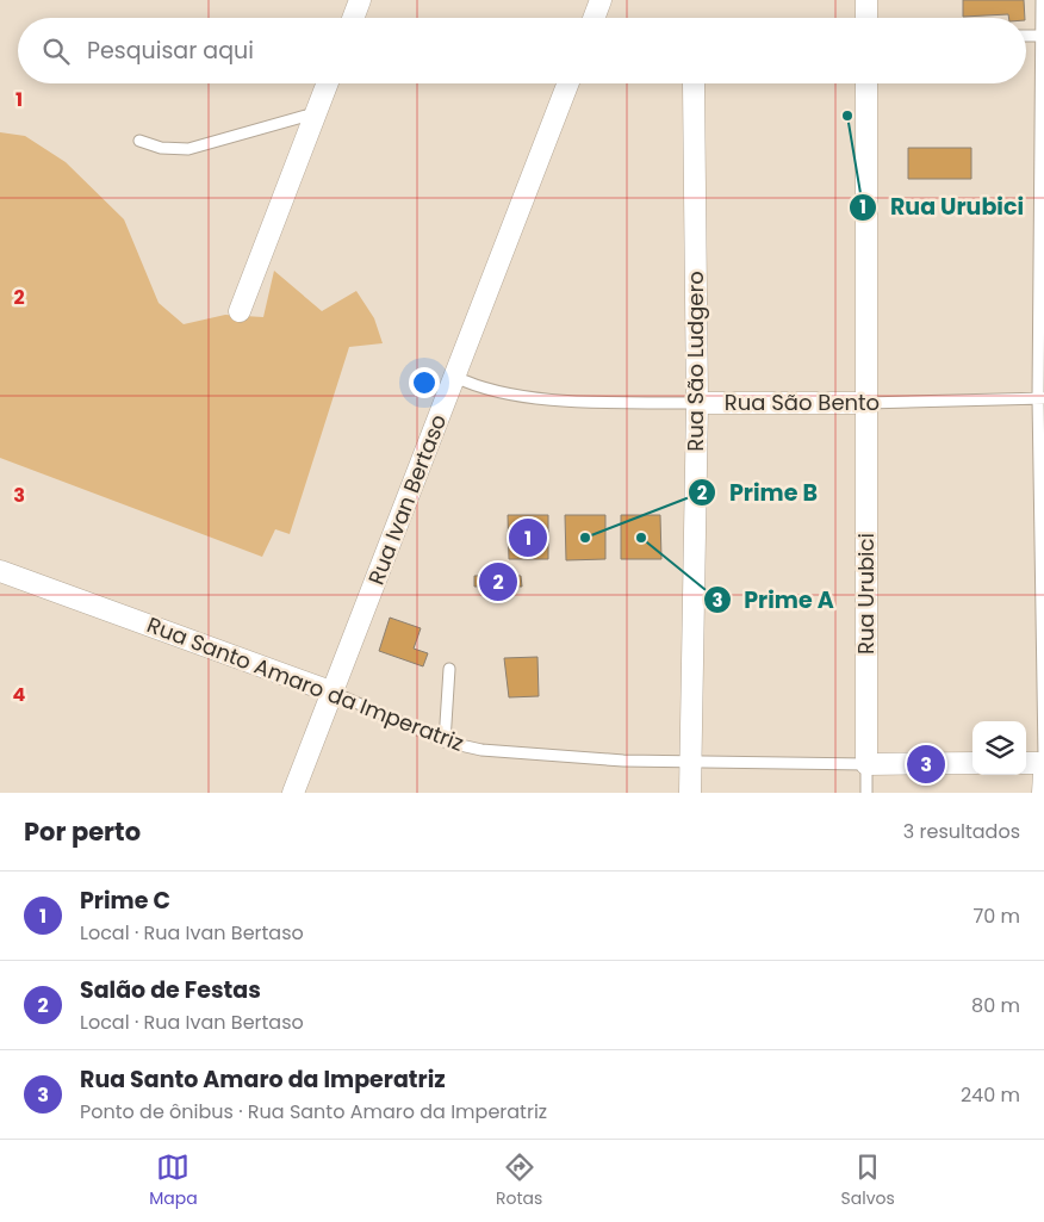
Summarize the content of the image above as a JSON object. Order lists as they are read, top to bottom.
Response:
{
  "streets": {
    "street": [
      "Rua São Ludgero",
      "Rua São Bento",
      "Rua Ivan Bertaso",
      "Rua Urubici",
      "Rua Santo Amaro da Imperatriz"
    ]
  },
  "crossings": [
    ["Rua São Ludgero", "Rua São Bento"],
    ["Rua São Ludgero", "Rua Santo Amaro da Imperatriz"],
    ["Rua São Bento", "Rua Ivan Bertaso"],
    ["Rua São Bento", "Rua Urubici"],
    ["Rua Ivan Bertaso", "Rua Santo Amaro da Imperatriz"],
    ["Rua Urubici", "Rua Santo Amaro da Imperatriz"]
  ],
  "places": ["Rua Urubici", "Prime B", "Prime A"],
  "page": {
    "search": "Pesquisar aqui",
    "pins": ["1", "2", "3"],
    "heading": ["Por perto", "3 resultados"],
    "list": [
      {
        "mark": "1",
        "name": "Prime C",
        "note": "Local · Rua Ivan Bertaso",
        "value": "70 m"
      },
      {
        "mark": "2",
        "name": "Salão de Festas",
        "note": "Local · Rua Ivan Bertaso",
        "value": "80 m"
      },
      {
        "mark": "3",
        "name": "Rua Santo Amaro da Imperatriz",
        "note": "Ponto de ônibus · Rua Santo Amaro da Imperatriz",
        "value": "240 m"
      }
    ],
    "nav": ["Mapa", "Rotas", "Salvos"]
  },
  "grid": {
    "rows": [
      "1",
      "2",
      "3",
      "4"
    ]
  }
}
